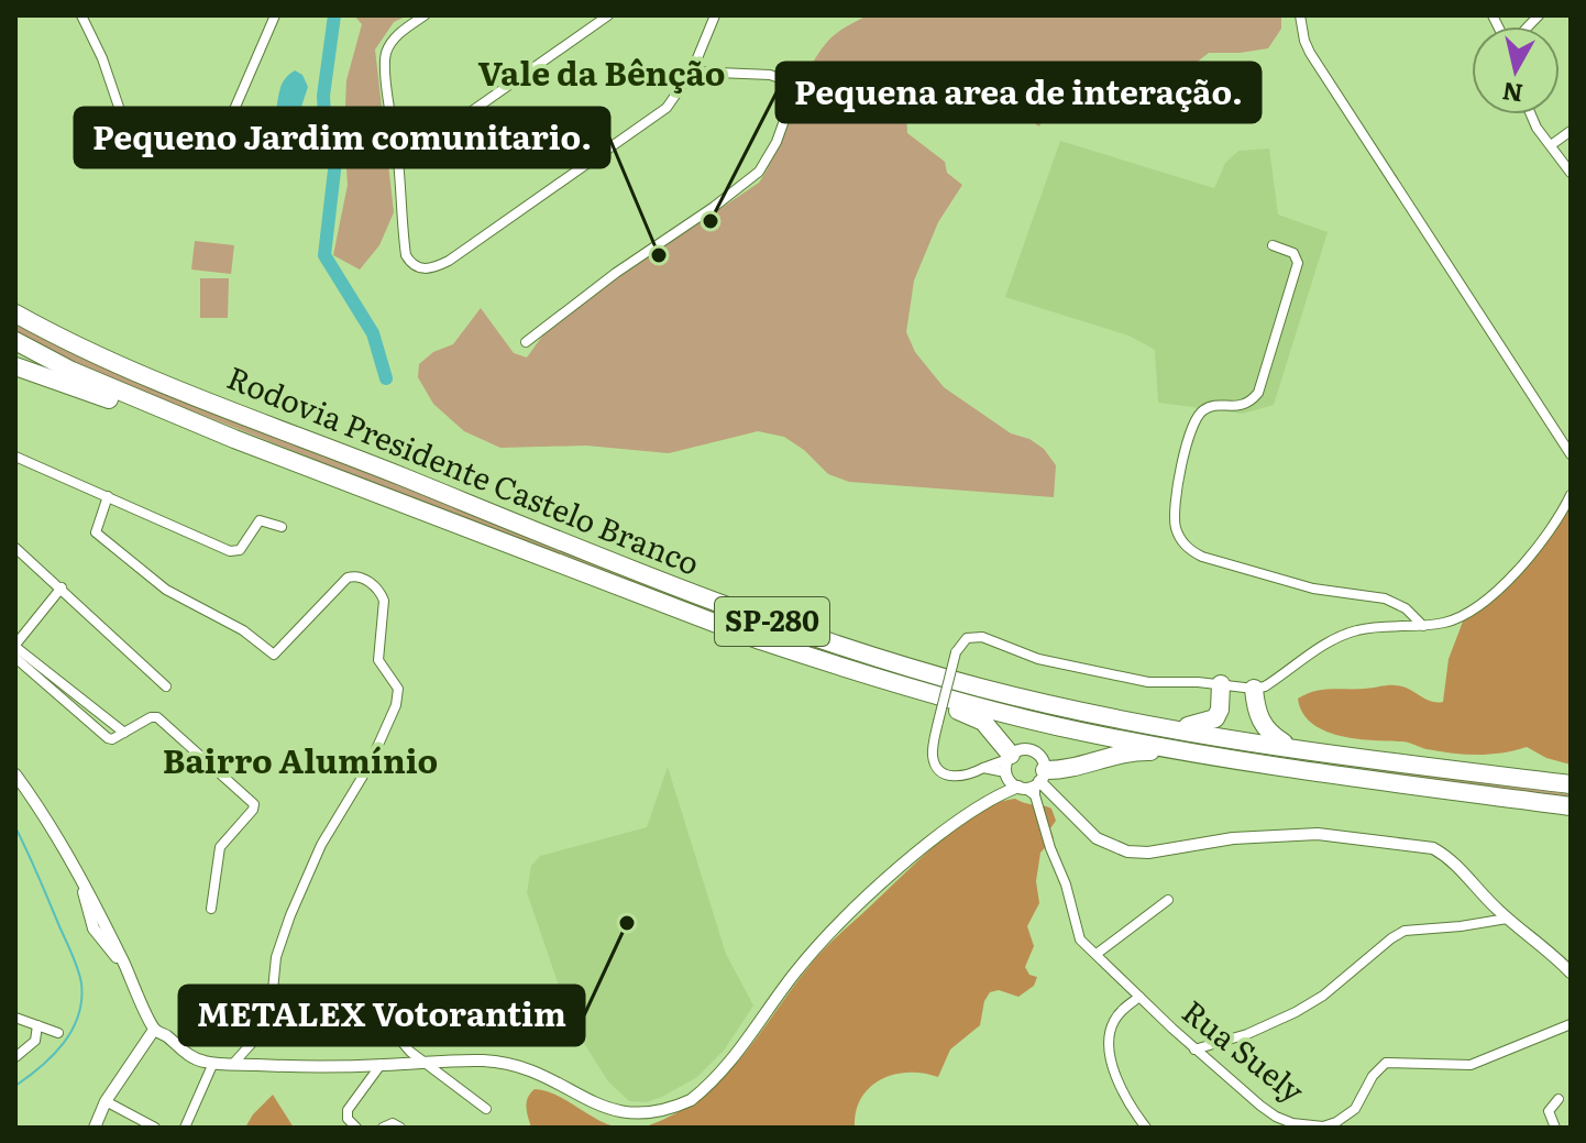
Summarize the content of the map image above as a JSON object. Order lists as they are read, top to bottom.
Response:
{
  "streets": {
    "highway": ["Rodovia Presidente Castelo Branco", "SP-280"],
    "street": ["Rua Suely"]
  },
  "districts": ["Vale da Bênção", "Bairro Alumínio"],
  "places": ["Pequena area de interação.", "Pequeno Jardim comunitario.", "METALEX Votorantim"],
  "north": "bottom"
}
